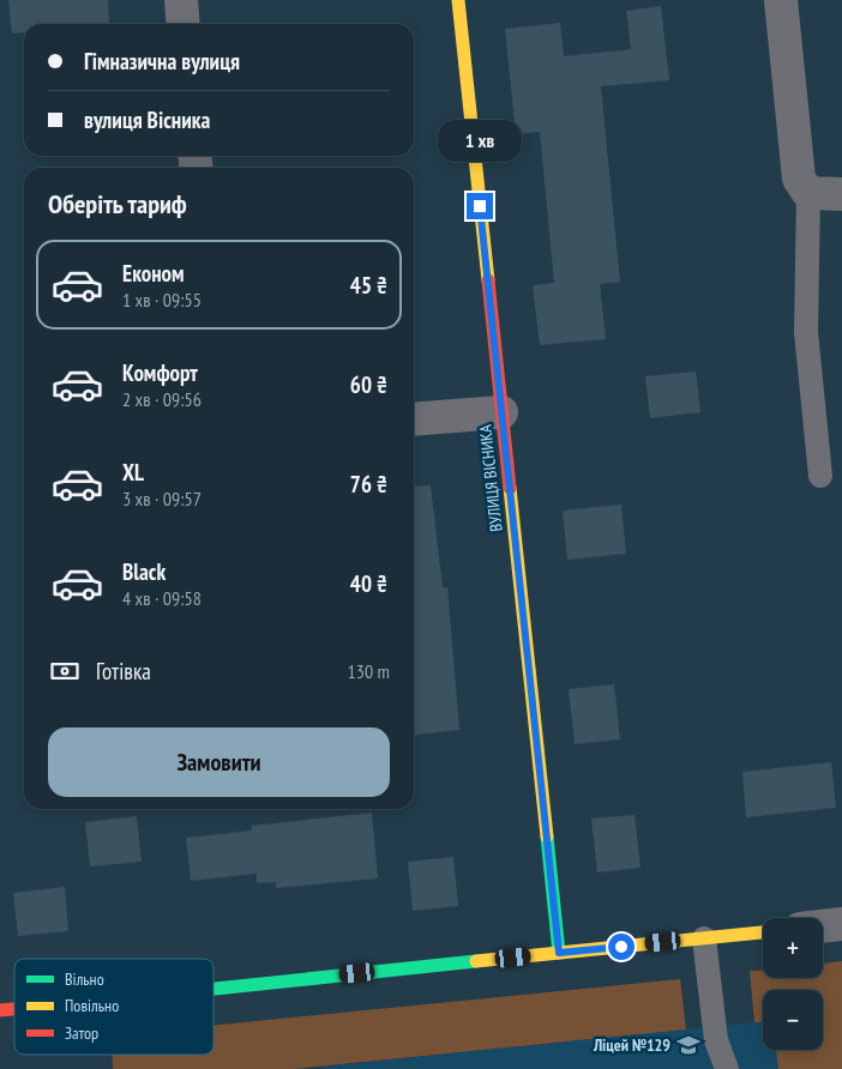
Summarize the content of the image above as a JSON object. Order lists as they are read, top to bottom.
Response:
{
  "streets": {
    "street": ["ВУЛИЦЯ ВІСНИКА"]
  },
  "places": {
    "school or university": ["Ліцей №129"]
  },
  "legend": ["Вільно", "Повільно", "Затор"],
  "page": {
    "banner": ["Гімназична вулиця", "вулиця Вісника"],
    "bubble": "1 хв",
    "heading": "Оберіть тариф",
    "list": [
      {
        "name": "Економ",
        "note": "1 хв · 09:55",
        "value": "45 ₴"
      },
      {
        "name": "Комфорт",
        "note": "2 хв · 09:56",
        "value": "60 ₴"
      },
      {
        "name": "XL",
        "note": "3 хв · 09:57",
        "value": "76 ₴"
      },
      {
        "name": "Black",
        "note": "4 хв · 09:58",
        "value": "40 ₴"
      }
    ],
    "pay": ["Готівка", "130 m"],
    "buttons": "Замовити",
    "map_buttons": ["+", "−"]
  }
}
